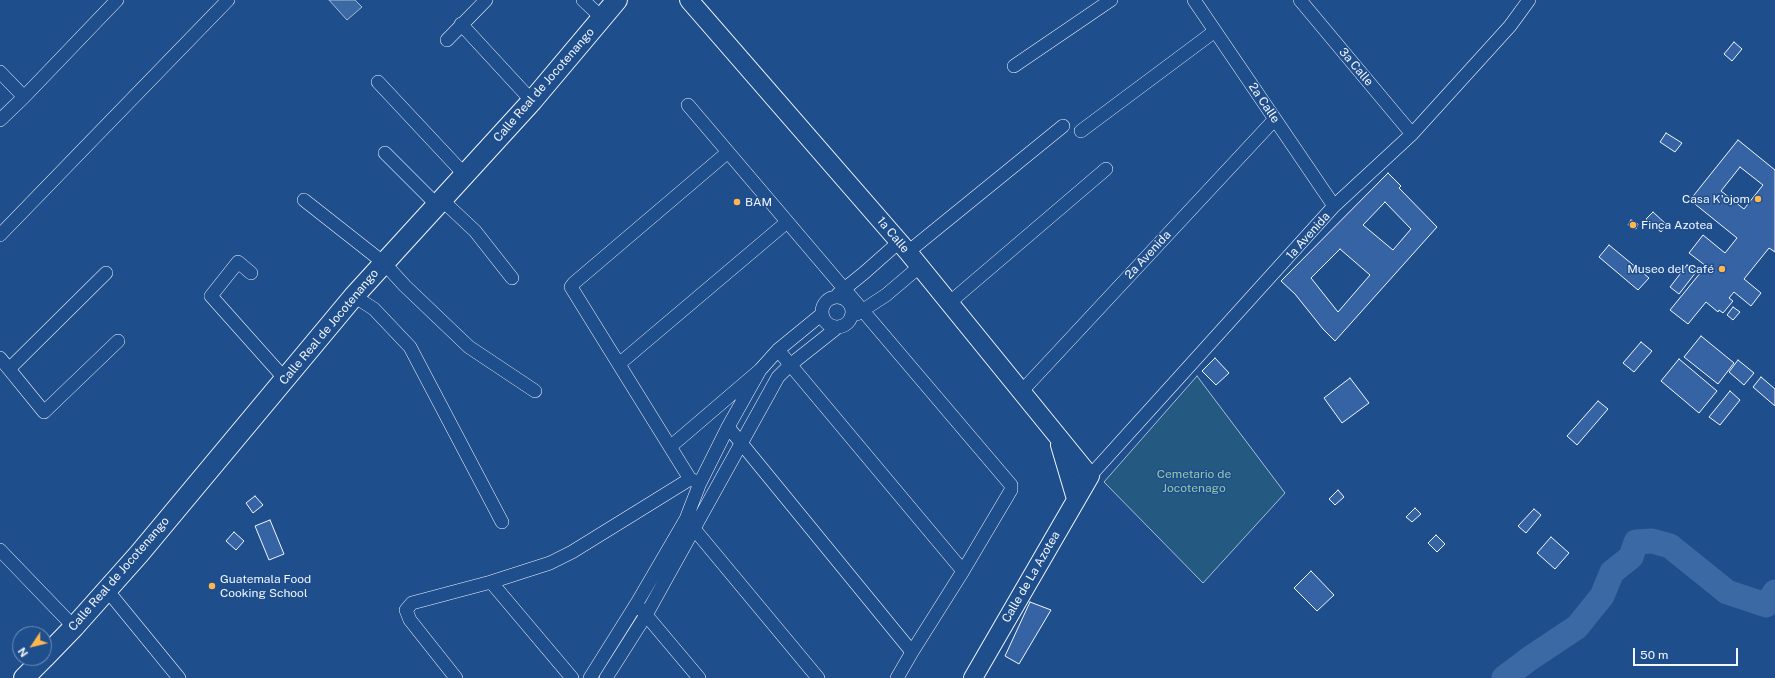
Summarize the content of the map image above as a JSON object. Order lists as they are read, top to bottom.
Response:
{
  "streets": {
    "main road": ["Calle Real de Jocotenango"],
    "street": [
      "3a Calle",
      "2a Calle",
      "1a Calle",
      "1a Avenida",
      "2a Avenida",
      "Calle de La Azotea"
    ]
  },
  "crossings": [
    ["3a Calle", "1a Avenida"],
    ["2a Calle", "1a Avenida"],
    ["2a Calle", "2a Avenida"],
    ["1a Calle", "1a Avenida"],
    ["1a Calle", "2a Avenida"],
    ["1a Calle", "Calle de La Azotea"],
    ["1a Avenida", "Calle de La Azotea"]
  ],
  "parks": ["Cemetario de Jocotenago"],
  "places": [
    "Casa K'ojom",
    "BAM",
    "Finca Azotea",
    "Museo del Café",
    "Guatemala Food Cooking School"
  ],
  "scale_bar": "50 m",
  "north": "bottom left"
}
